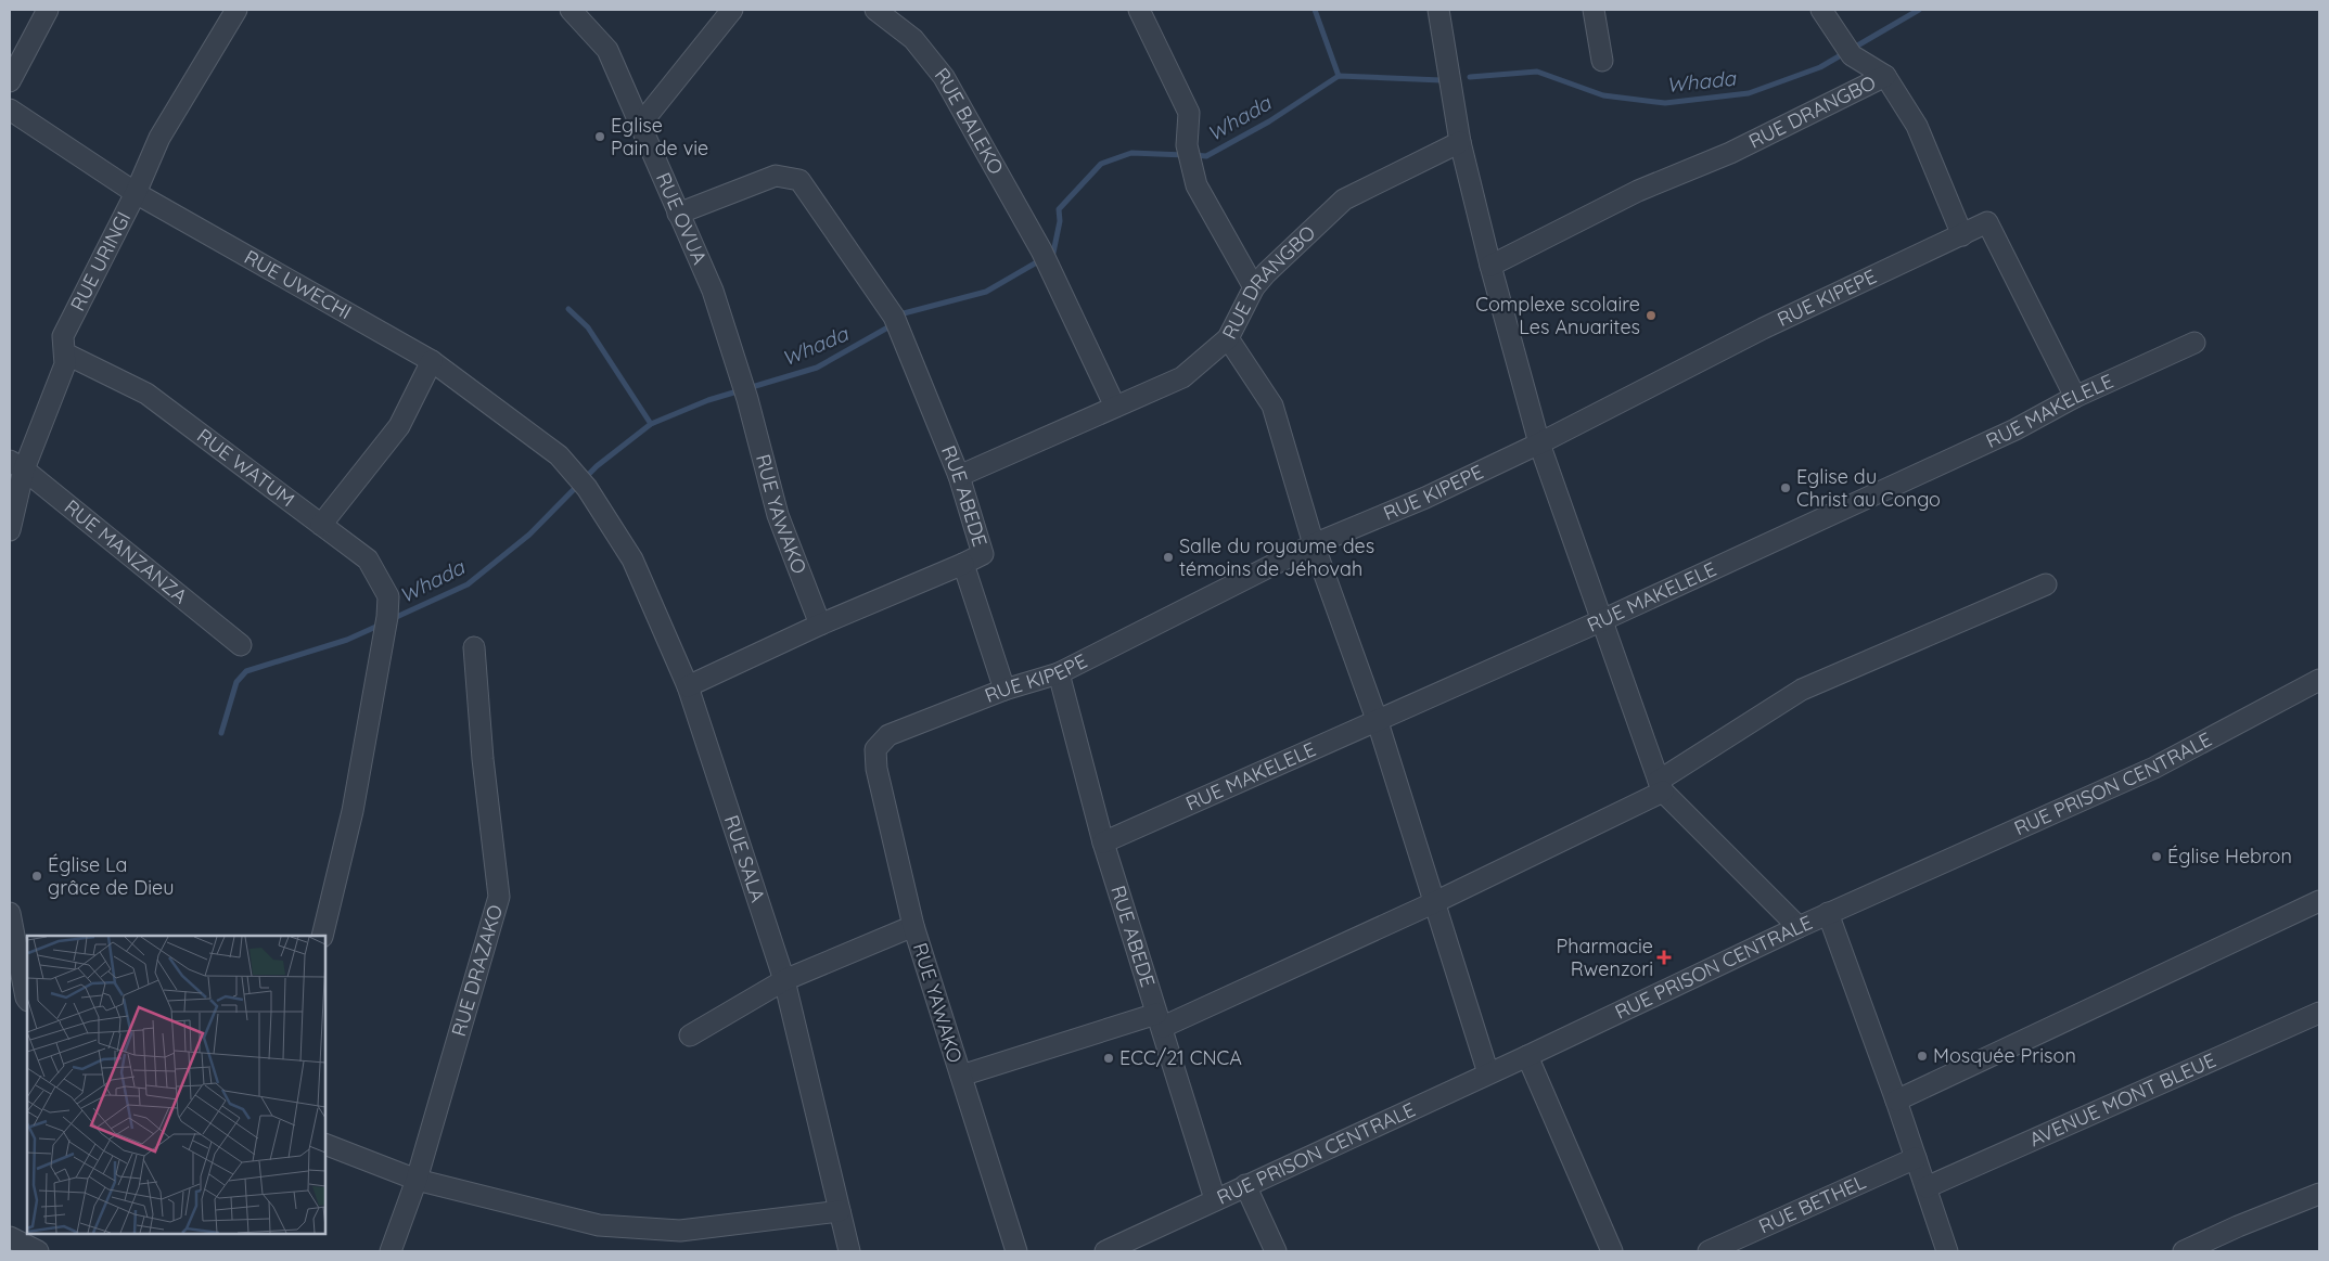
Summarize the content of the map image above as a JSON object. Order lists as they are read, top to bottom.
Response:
{
  "streets": {
    "street": [
      "RUE DRANGBO",
      "RUE BALEKO",
      "RUE OVUA",
      "RUE URINGI",
      "RUE UWECHI",
      "RUE KIPEPE",
      "RUE MAKELELE",
      "RUE WATUM",
      "RUE ABEDE",
      "RUE YAWAKO",
      "RUE MANZANZA",
      "RUE PRISON CENTRALE",
      "RUE SALA",
      "RUE DRAZAKO",
      "AVENUE MONT BLEUE",
      "RUE BETHEL"
    ]
  },
  "crossings": [
    ["RUE DRANGBO", "RUE BALEKO"],
    ["RUE DRANGBO", "RUE ABEDE"],
    ["RUE OVUA", "RUE ABEDE"],
    ["RUE OVUA", "RUE YAWAKO"],
    ["RUE URINGI", "RUE UWECHI"],
    ["RUE URINGI", "RUE WATUM"],
    ["RUE URINGI", "RUE MANZANZA"],
    ["RUE UWECHI", "RUE SALA"],
    ["RUE KIPEPE", "RUE MAKELELE"],
    ["RUE KIPEPE", "RUE ABEDE"],
    ["RUE KIPEPE", "RUE YAWAKO"],
    ["RUE MAKELELE", "RUE ABEDE"],
    ["RUE ABEDE", "RUE PRISON CENTRALE"]
  ],
  "water": ["Whada"],
  "places": {
    "other": [
      "Eglise Pain de vie",
      "Complexe scolaire Les Anuarites",
      "Eglise du Christ au Congo",
      "Salle du royaume des témoins de Jéhovah",
      "Église Hebron",
      "Église La grâce de Dieu",
      "Mosquée Prison",
      "ECC/21 CNCA"
    ],
    "health": ["Pharmacie Rwenzori"]
  }
}
